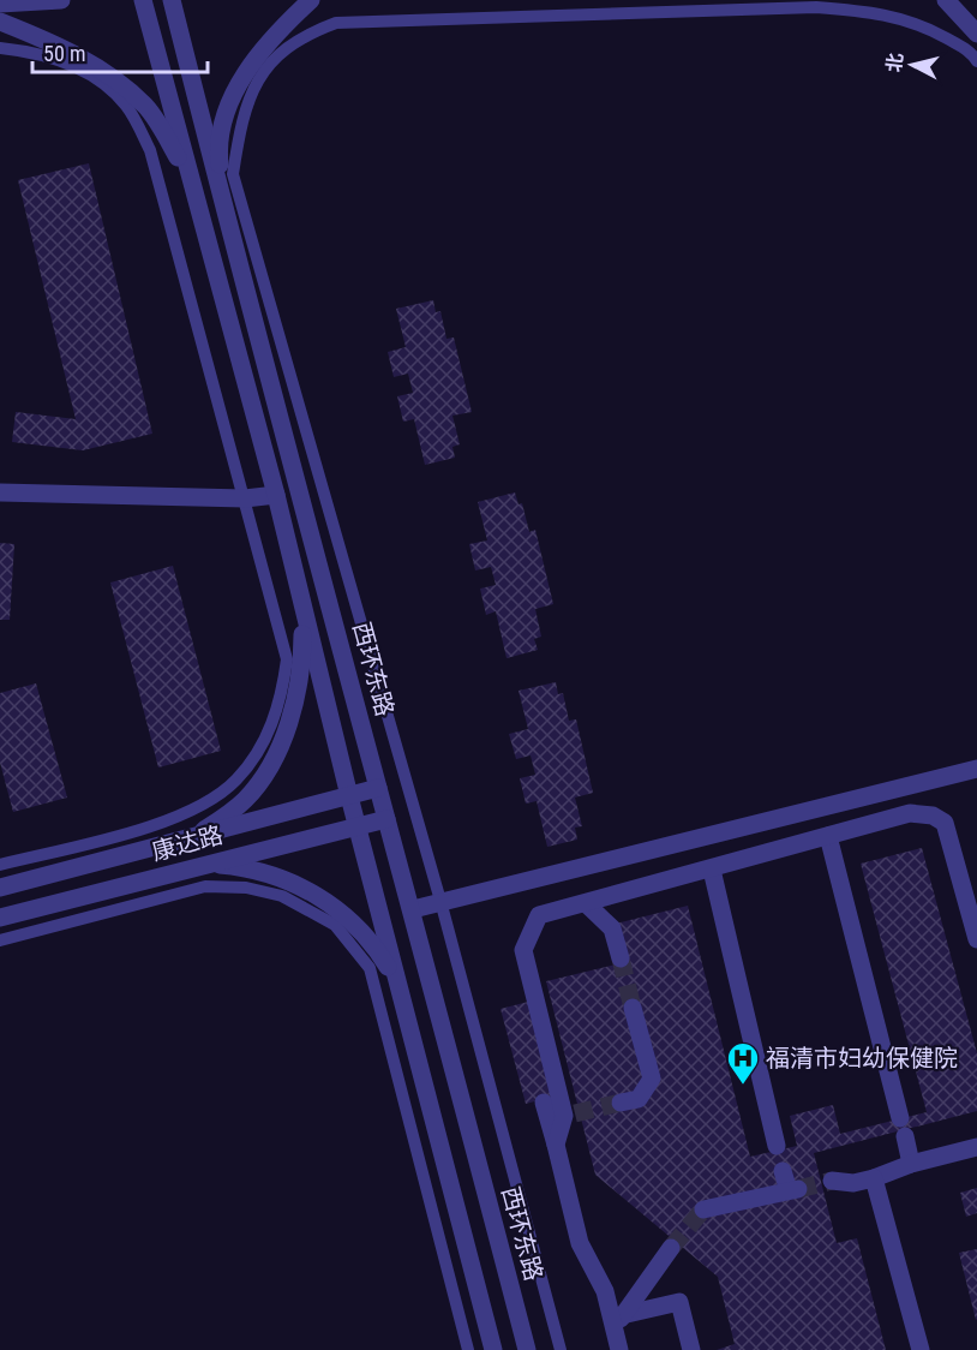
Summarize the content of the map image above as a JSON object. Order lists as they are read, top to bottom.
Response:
{
  "streets": {
    "street": ["西环东路", "康达路"]
  },
  "crossings": [
    ["西环东路", "康达路"]
  ],
  "places": {
    "hospital": ["福清市妇幼保健院"]
  },
  "scale_bar": "50 m",
  "north": "left"
}
